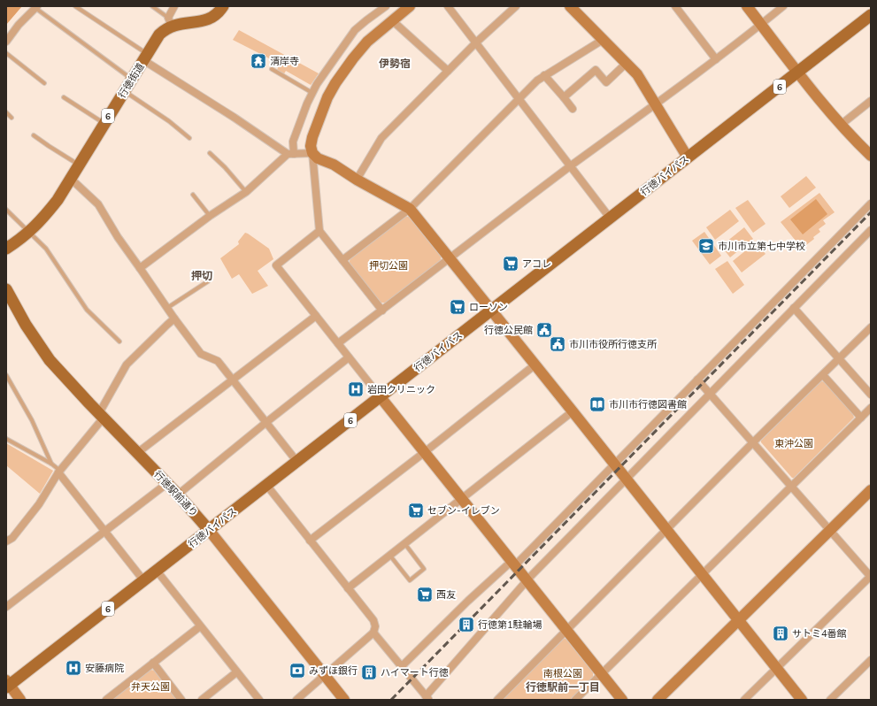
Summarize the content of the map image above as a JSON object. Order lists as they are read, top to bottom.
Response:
{
  "streets": {
    "main road": [
      "行徳街道",
      "6",
      "行徳バイパス",
      "行徳駅前通り"
    ]
  },
  "crossings": [
    ["行徳バイパス", "行徳駅前通り"]
  ],
  "districts": ["伊勢宿", "押切", "行徳駅前一丁目"],
  "parks": [
    "押切公園",
    "東沖公園",
    "南根公園",
    "弁天公園"
  ],
  "places": {
    "temple": ["清岸寺"],
    "school or university": ["市川市立第七中学校"],
    "supermarket": [
      "アコレ",
      "ローソン",
      "セブン-イレブン",
      "西友"
    ],
    "public building": ["行徳公民館", "市川市役所行徳支所"],
    "hospital": ["岩田クリニック", "安藤病院"],
    "library": ["市川市行徳図書館"],
    "building": ["行徳第1駐輪場", "サトミ4番館", "ハイマート行徳"],
    "bank": ["みずほ銀行"]
  }
}
